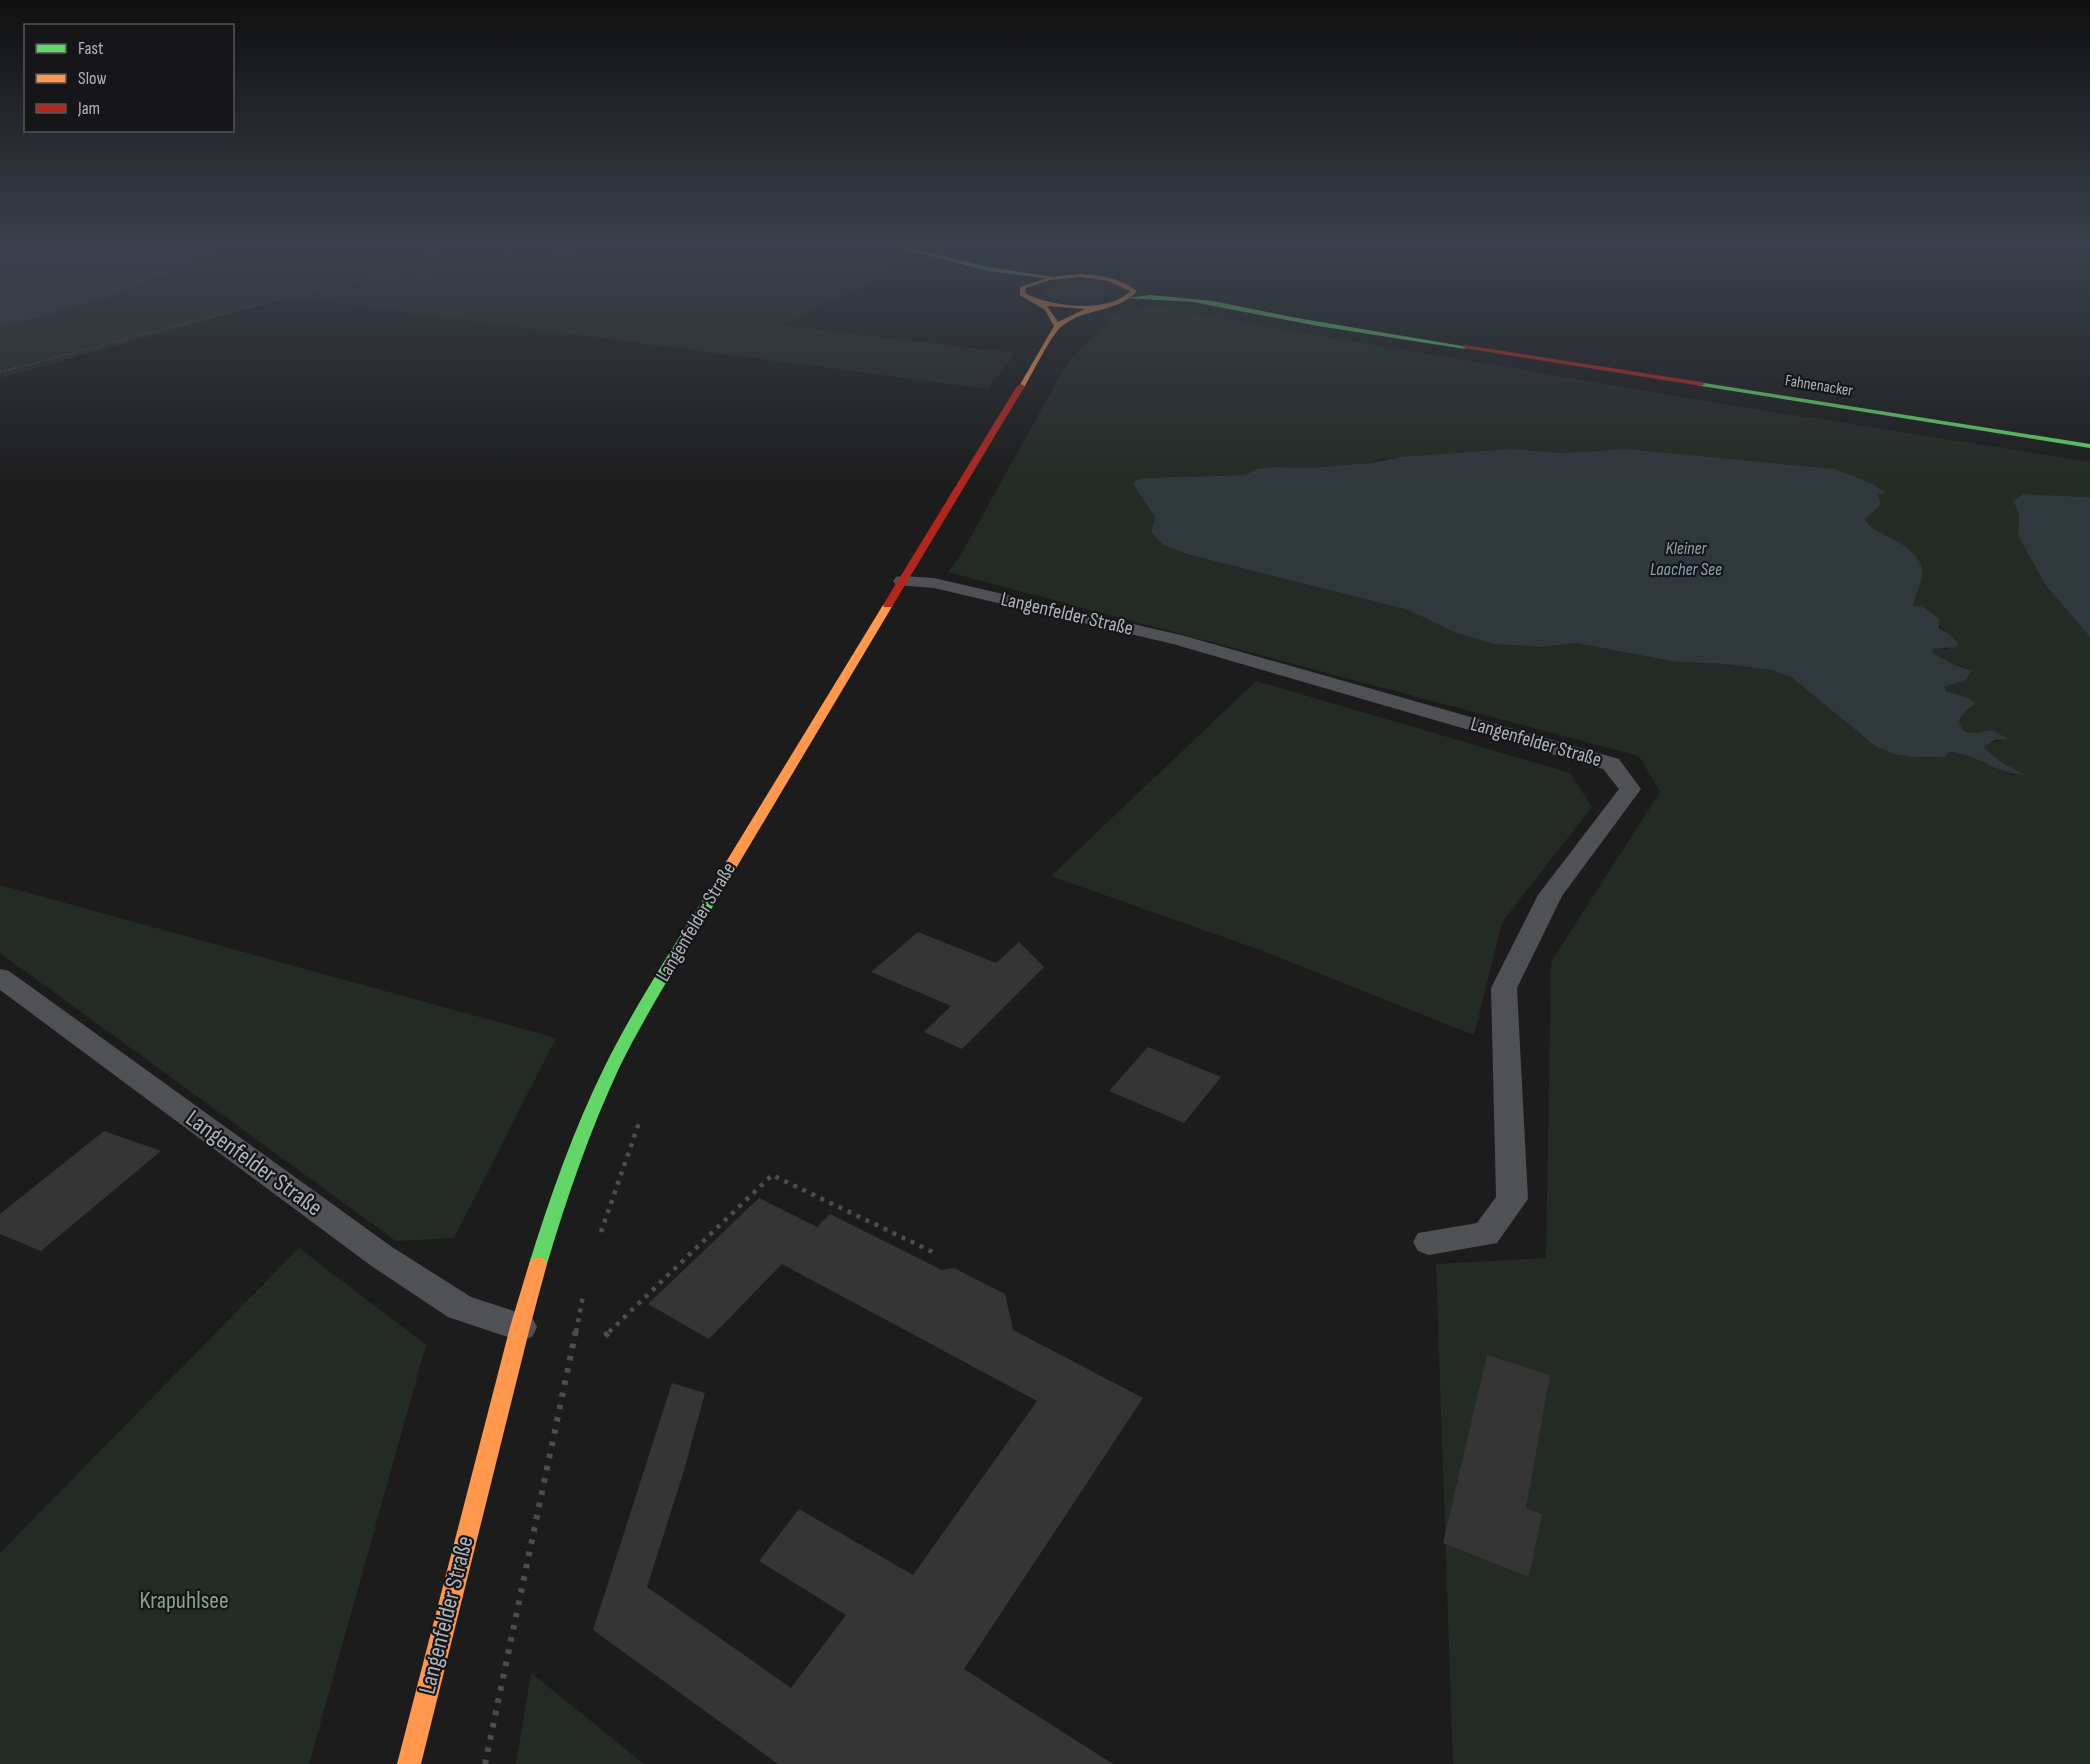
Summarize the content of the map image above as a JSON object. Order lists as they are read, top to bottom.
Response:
{
  "streets": {
    "street": ["Fahnenacker", "Langenfelder Straße"]
  },
  "water": ["Kleiner Laacher See"],
  "parks": ["Krapuhlsee"],
  "legend": ["Fast", "Slow", "Jam"]
}
